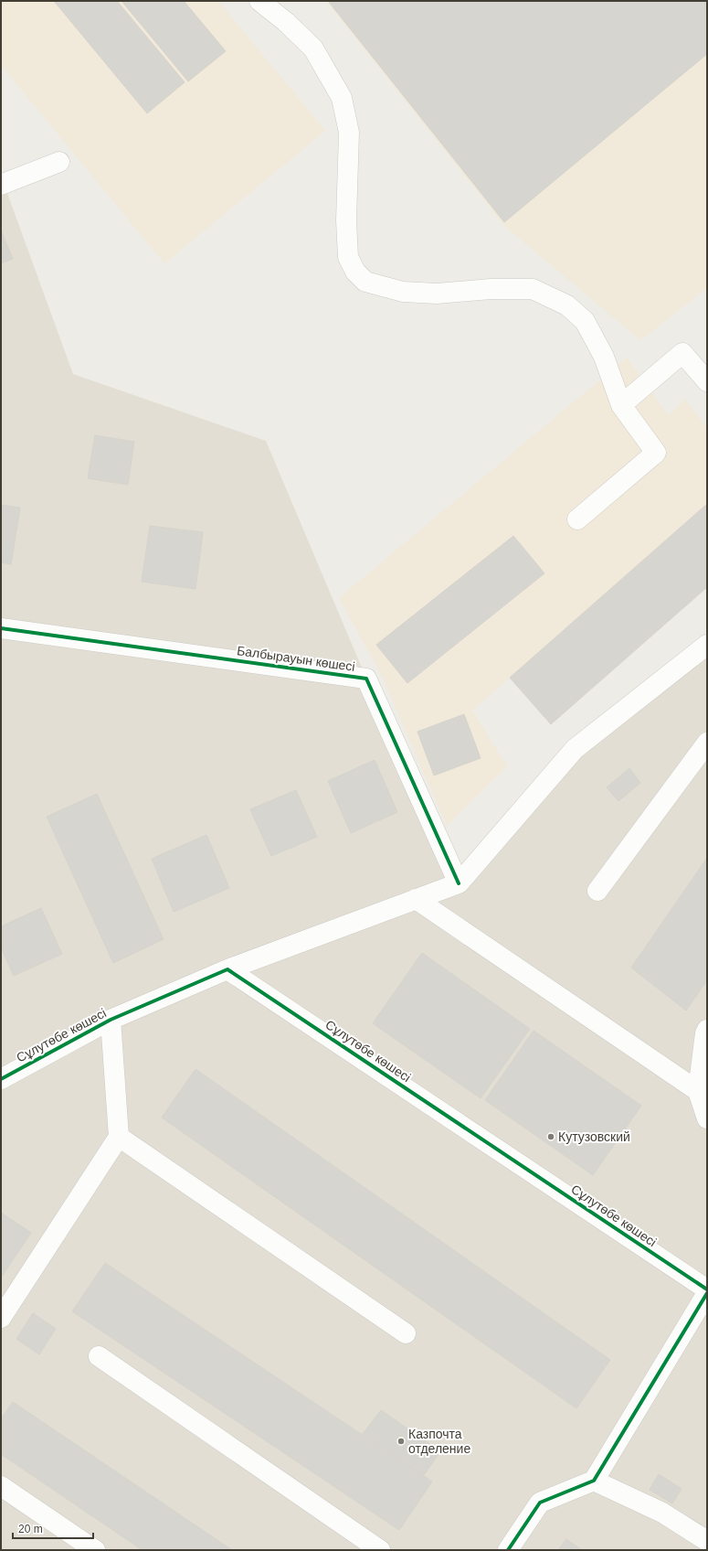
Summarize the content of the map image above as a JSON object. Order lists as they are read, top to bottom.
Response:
{
  "streets": {
    "street": ["Балбырауын көшесі", "Сұлутөбе көшесі"]
  },
  "places": ["Кутузовский", "Казпочта отделение"],
  "scale_bar": "20 m"
}
